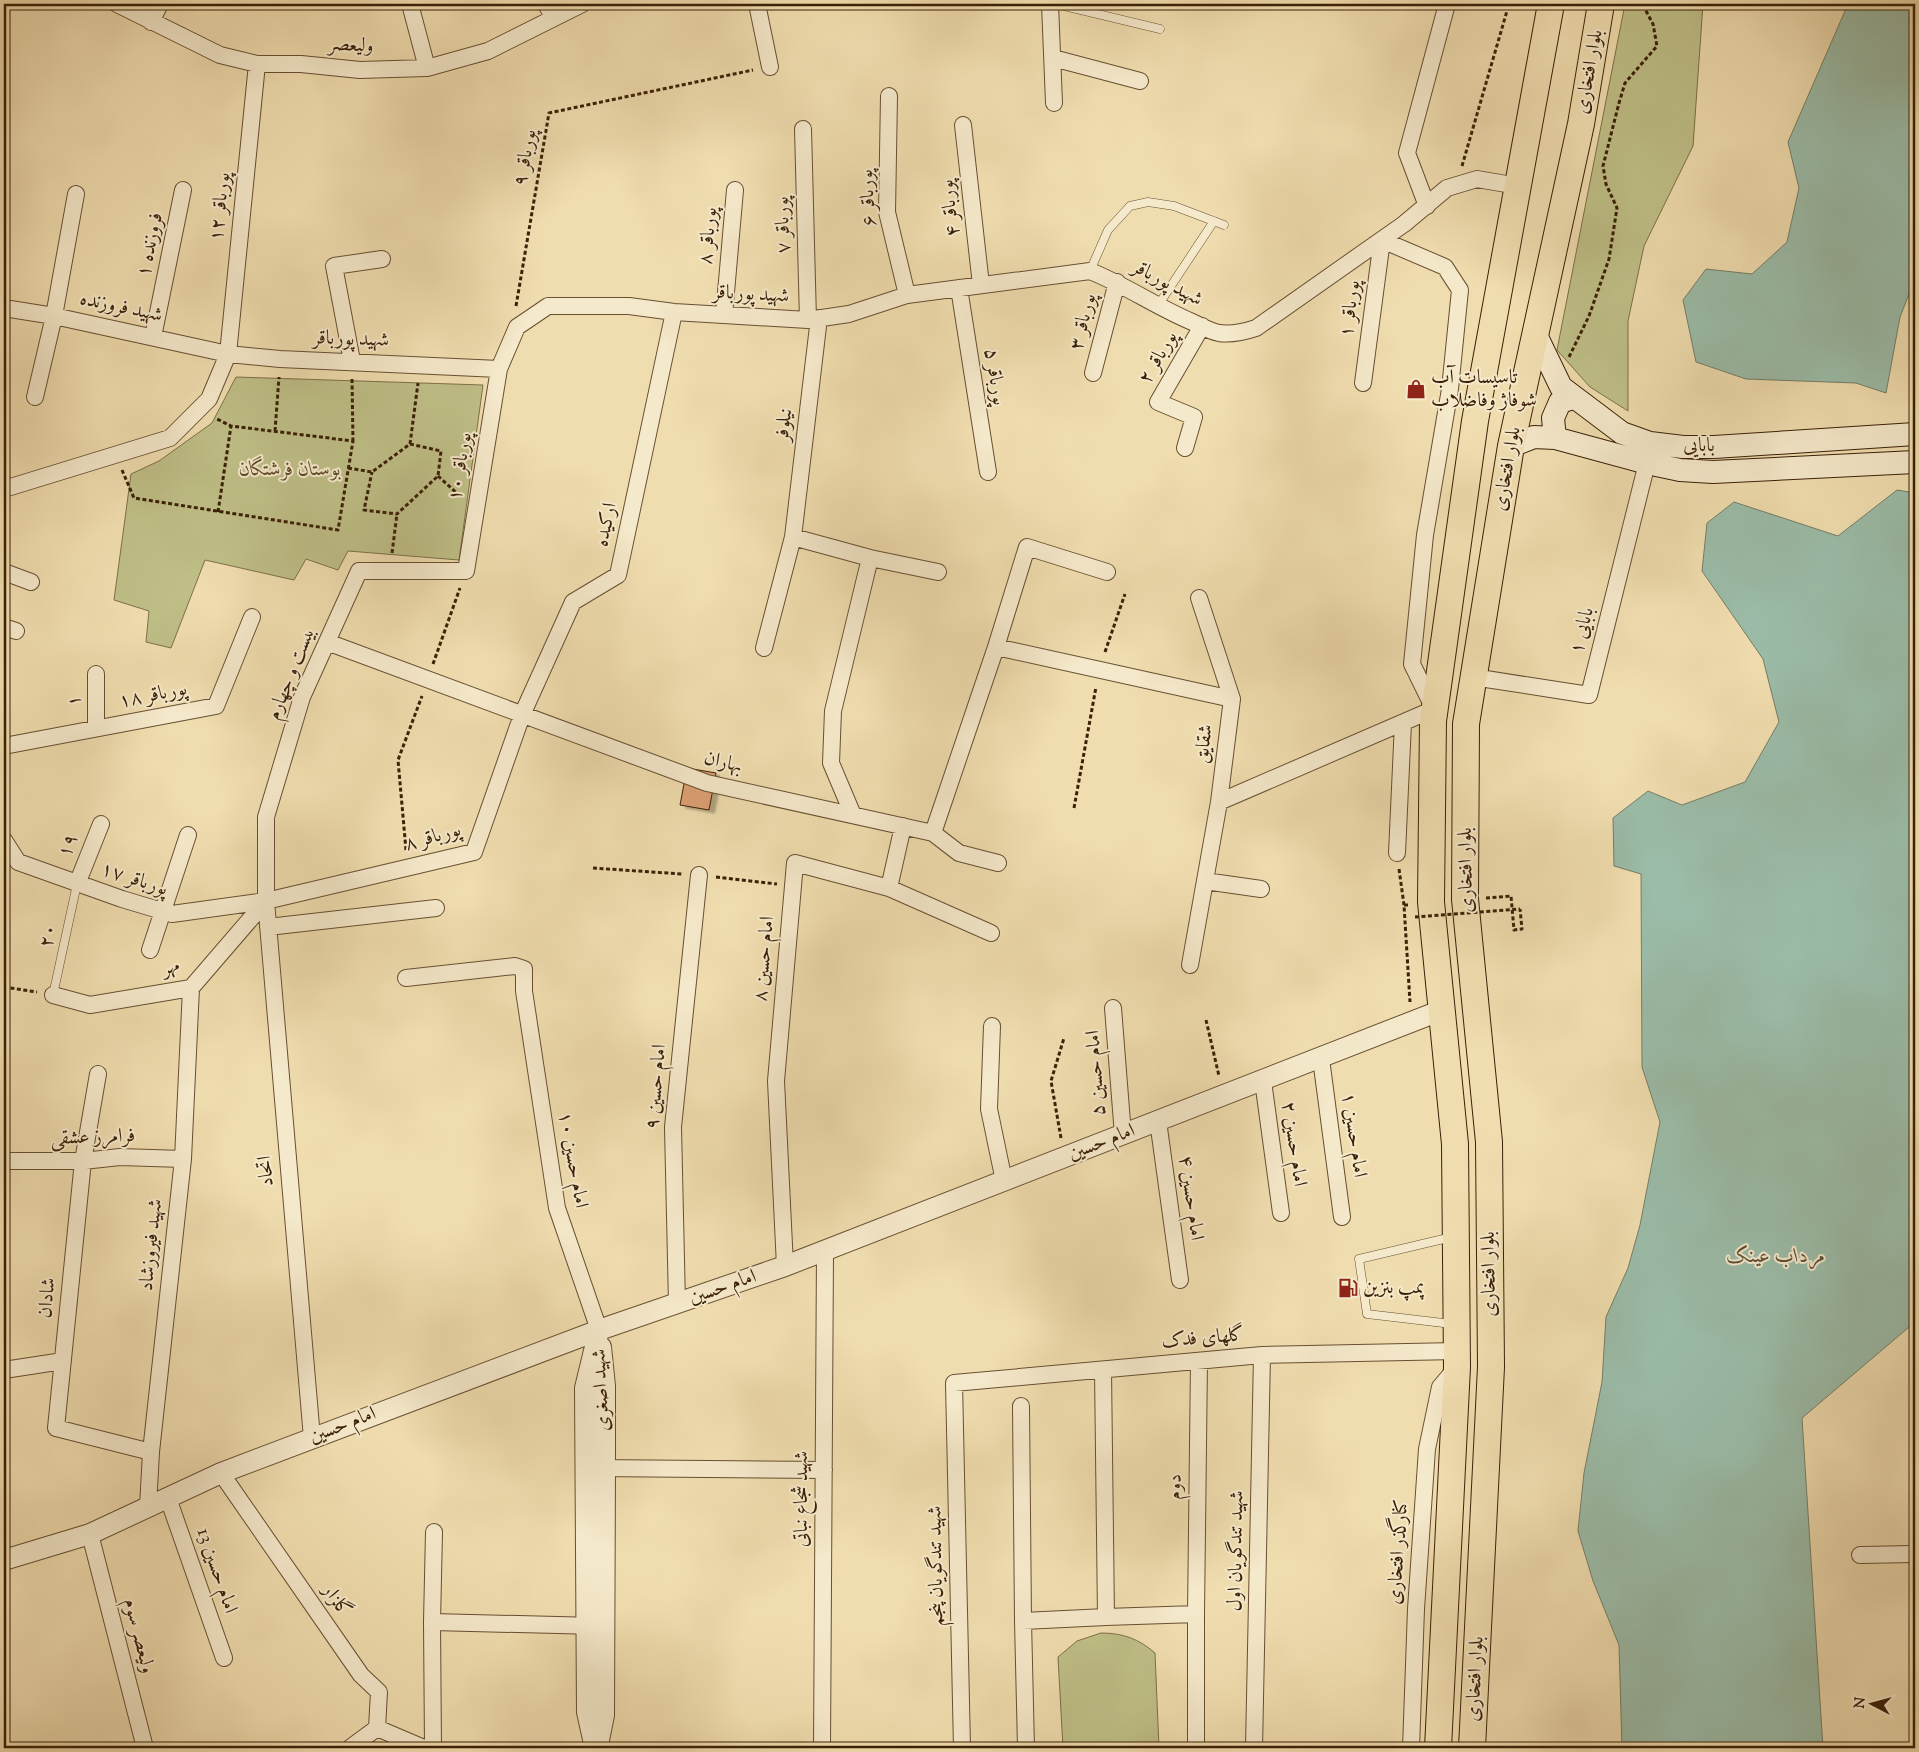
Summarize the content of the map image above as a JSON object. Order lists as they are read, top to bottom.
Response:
{
  "streets": {
    "highway": ["بلوار افتخاری"],
    "main road": ["بابایی"],
    "street": [
      "ولیعصر",
      "پورباقر ۶",
      "پورباقر ۱۲",
      "پورباقر ۴",
      "پورباقر ۷",
      "پورباقر ۸",
      "فروزنده ۱",
      "شهید پورباقر",
      "شهید فروزنده",
      "پورباقر ۱",
      "پورباقر ۳",
      "پورباقر ۲",
      "پورباقر ۵",
      "نیلوفر",
      "پورباقر ۱۰",
      "ارکیده",
      "بابایی ۱",
      "بیست و چهارم",
      "پورباقر ۱۸",
      "۱",
      "شقایق",
      "بهاران",
      "۱۹",
      "پورباقر ۱۷",
      "امام حسین ۸",
      "مهر",
      "امام حسین ۵",
      "امام حسین ۹",
      "امام حسین ۱",
      "فرامرز عشقی",
      "امام حسین",
      "امام حسین ۲",
      "امام حسین ۱۰",
      "اتحاد",
      "امام حسین ۴",
      "شهید فیروزشاد",
      "شادان",
      "گلهای فدک",
      "شهید اصغری",
      "دوم",
      "شهید شجاع نباتی",
      "شهید تندگویان اول",
      "کنارگذر افتخاری",
      "شهید تندگویان پنجم",
      "امام حسین 13",
      "گلزار",
      "ولیعصر سوم"
    ],
    "lane": ["۲۰"],
    "path": ["پورباقر ۹"]
  },
  "crossings": [
    ["ولیعصر", "پورباقر ۱۲"],
    ["بلوار افتخاری", "شهید پورباقر"],
    ["بلوار افتخاری", "بابایی"],
    ["بلوار افتخاری", "بابایی ۱"],
    ["بلوار افتخاری", "امام حسین"],
    ["بلوار افتخاری", "گلهای فدک"],
    ["بلوار افتخاری", "کنارگذر افتخاری"],
    ["پورباقر ۶", "شهید پورباقر"],
    ["پورباقر ۱۲", "شهید پورباقر"],
    ["پورباقر ۱۲", "شهید فروزنده"],
    ["پورباقر ۴", "شهید پورباقر"],
    ["پورباقر ۷", "شهید پورباقر"],
    ["پورباقر ۷", "نیلوفر"],
    ["پورباقر ۸", "شهید پورباقر"],
    ["پورباقر ۸", "ارکیده"],
    ["پورباقر ۸", "بیست و چهارم"],
    ["پورباقر ۸", "بهاران"],
    ["پورباقر ۸", "پورباقر ۱۷"],
    ["پورباقر ۸", "مهر"],
    ["پورباقر ۸", "اتحاد"],
    ["فروزنده ۱", "شهید فروزنده"],
    ["شهید پورباقر", "شهید فروزنده"],
    ["شهید پورباقر", "پورباقر ۱"],
    ["شهید پورباقر", "پورباقر ۳"],
    ["شهید پورباقر", "پورباقر ۲"],
    ["شهید پورباقر", "پورباقر ۵"],
    ["شهید پورباقر", "نیلوفر"],
    ["شهید پورباقر", "پورباقر ۱۰"],
    ["شهید پورباقر", "ارکیده"],
    ["بابایی", "بابایی ۱"],
    ["پورباقر ۱۰", "بیست و چهارم"],
    ["ارکیده", "بهاران"],
    ["بیست و چهارم", "بهاران"],
    ["بیست و چهارم", "پورباقر ۱۷"],
    ["بیست و چهارم", "مهر"],
    ["بیست و چهارم", "اتحاد"],
    ["پورباقر ۱۸", "۱"],
    ["۱۹", "پورباقر ۱۷"],
    ["۱۹", "۲۰"],
    ["پورباقر ۱۷", "۲۰"],
    ["پورباقر ۱۷", "مهر"],
    ["پورباقر ۱۷", "اتحاد"],
    ["۲۰", "مهر"],
    ["امام حسین ۸", "امام حسین"],
    ["مهر", "اتحاد"],
    ["مهر", "شهید فیروزشاد"],
    ["امام حسین ۵", "امام حسین"],
    ["امام حسین ۹", "امام حسین"],
    ["امام حسین ۱", "امام حسین"],
    ["فرامرز عشقی", "شهید فیروزشاد"],
    ["فرامرز عشقی", "شادان"],
    ["امام حسین", "امام حسین ۲"],
    ["امام حسین", "امام حسین ۱۰"],
    ["امام حسین", "اتحاد"],
    ["امام حسین", "امام حسین ۴"],
    ["امام حسین", "شهید فیروزشاد"],
    ["امام حسین", "شهید اصغری"],
    ["امام حسین", "شهید شجاع نباتی"],
    ["امام حسین", "امام حسین 13"],
    ["امام حسین", "گلزار"],
    ["امام حسین", "ولیعصر سوم"],
    ["امام حسین ۱۰", "شهید اصغری"],
    ["شهید فیروزشاد", "شادان"],
    ["گلهای فدک", "دوم"],
    ["گلهای فدک", "شهید تندگویان اول"],
    ["گلهای فدک", "کنارگذر افتخاری"],
    ["گلهای فدک", "شهید تندگویان پنجم"]
  ],
  "water": ["مرداب عینک"],
  "parks": ["بوستان فرشتگان"],
  "places": {
    "shop": ["تاسیسات آب شوفاژ وفاضلاب"],
    "fuel station": ["پمپ بنزین"]
  },
  "north": "left"
}
